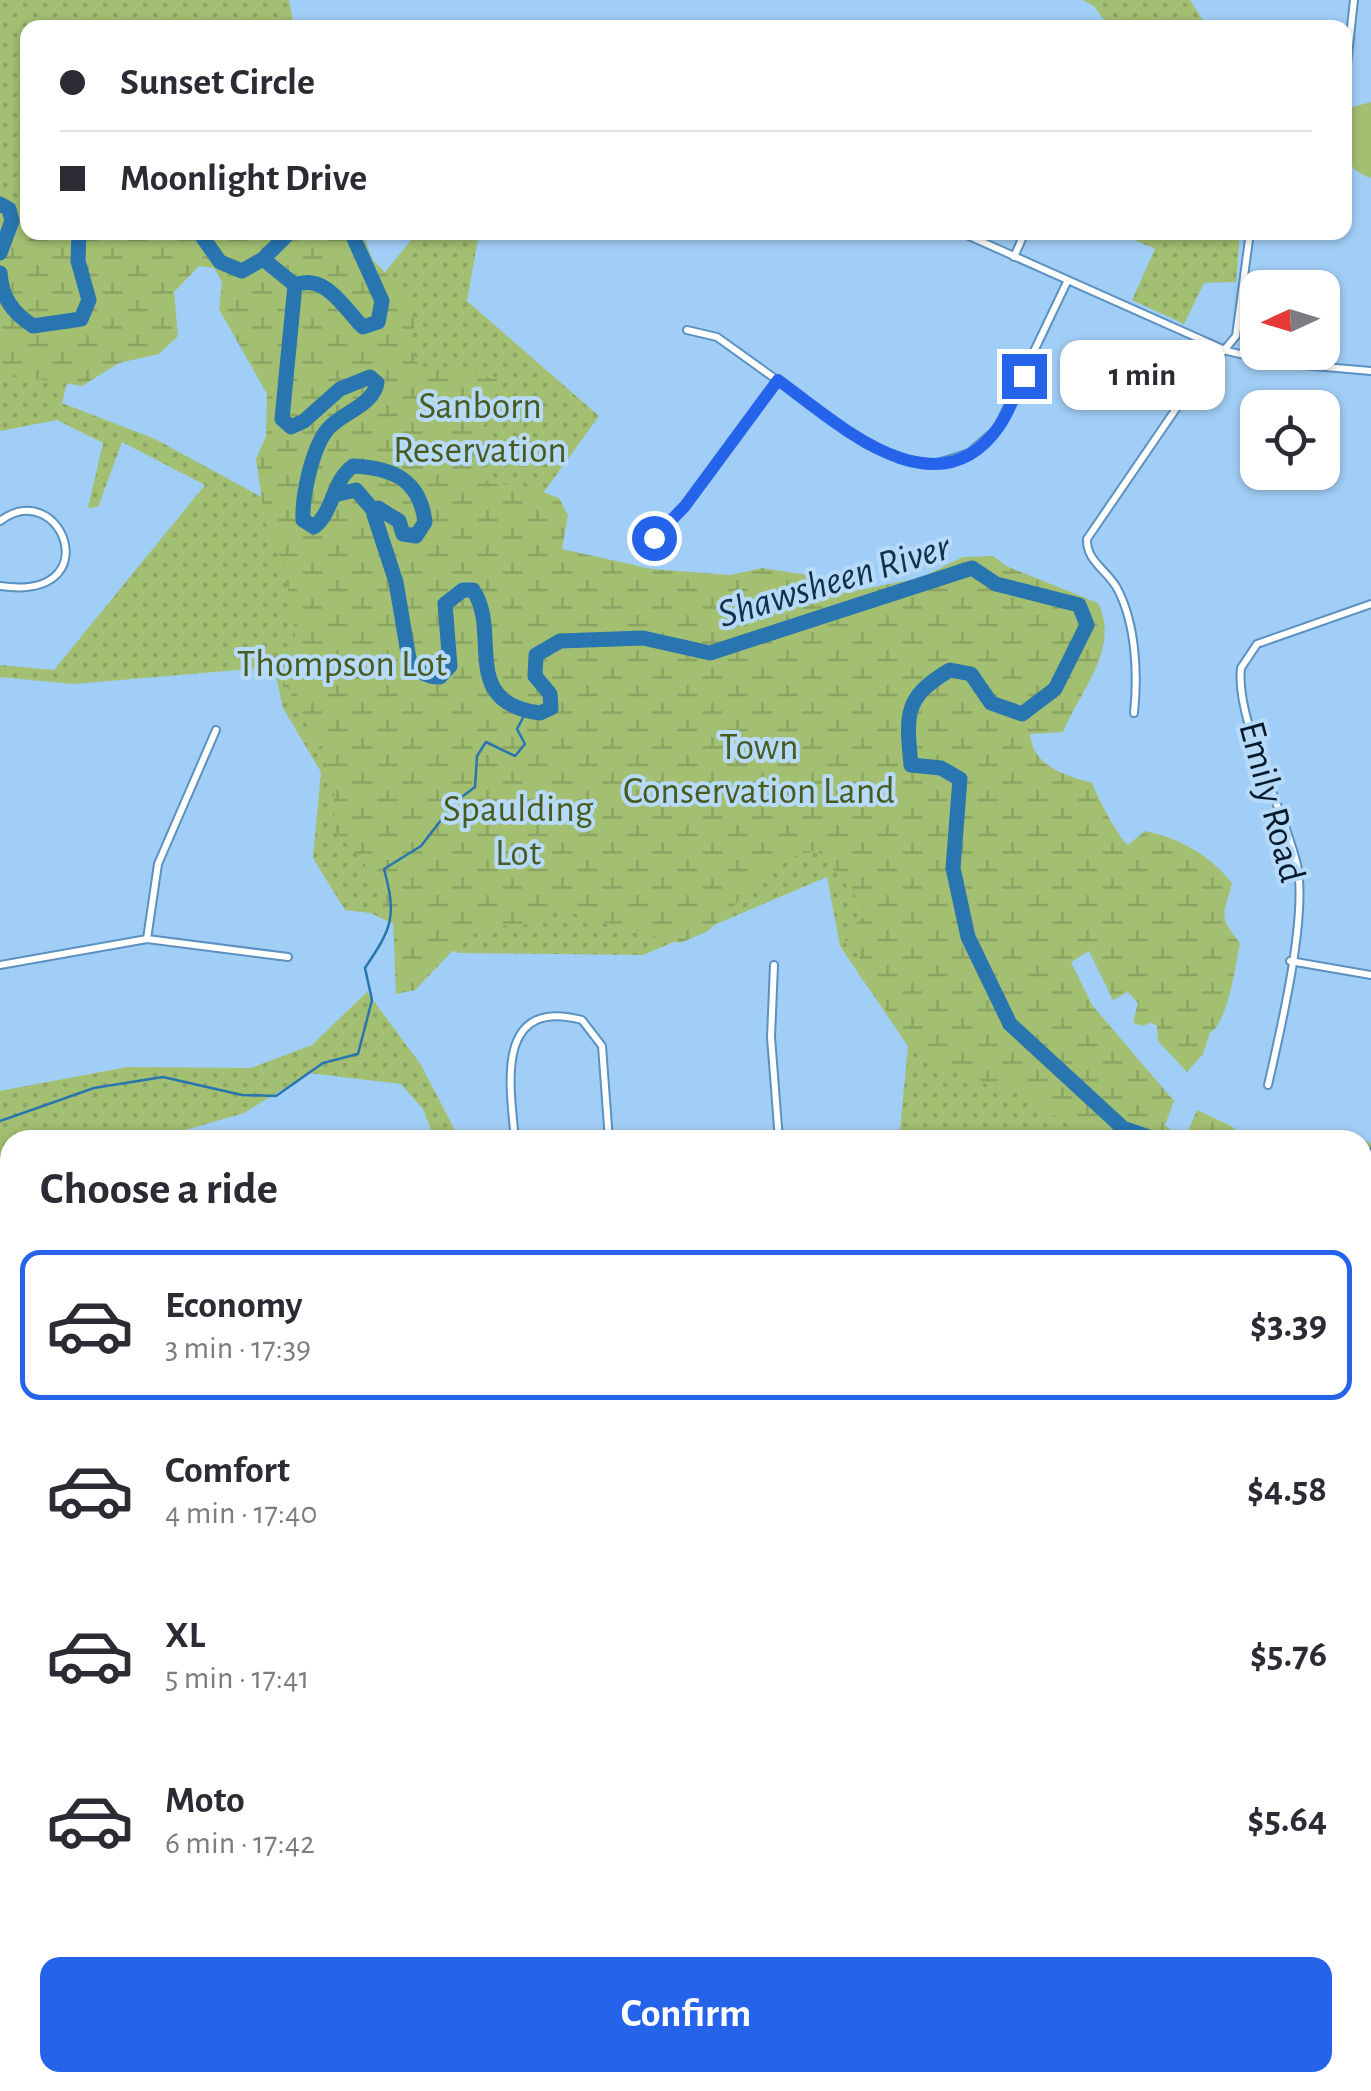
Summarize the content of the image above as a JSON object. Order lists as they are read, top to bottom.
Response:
{
  "streets": {
    "street": ["Emily Road"]
  },
  "water": ["Shawsheen River"],
  "parks": [
    "Sanborn Reservation",
    "Thompson Lot",
    "Town Conservation Land",
    "Spaulding Lot"
  ],
  "north": "left",
  "page": {
    "banner": ["Sunset Circle", "Moonlight Drive"],
    "bubble": "1 min",
    "heading": "Choose a ride",
    "list": [
      {
        "name": "Economy",
        "note": "3 min · 17:39",
        "value": "$3.39"
      },
      {
        "name": "Comfort",
        "note": "4 min · 17:40",
        "value": "$4.58"
      },
      {
        "name": "XL",
        "note": "5 min · 17:41",
        "value": "$5.76"
      },
      {
        "name": "Moto",
        "note": "6 min · 17:42",
        "value": "$5.64"
      }
    ],
    "buttons": "Confirm"
  }
}
